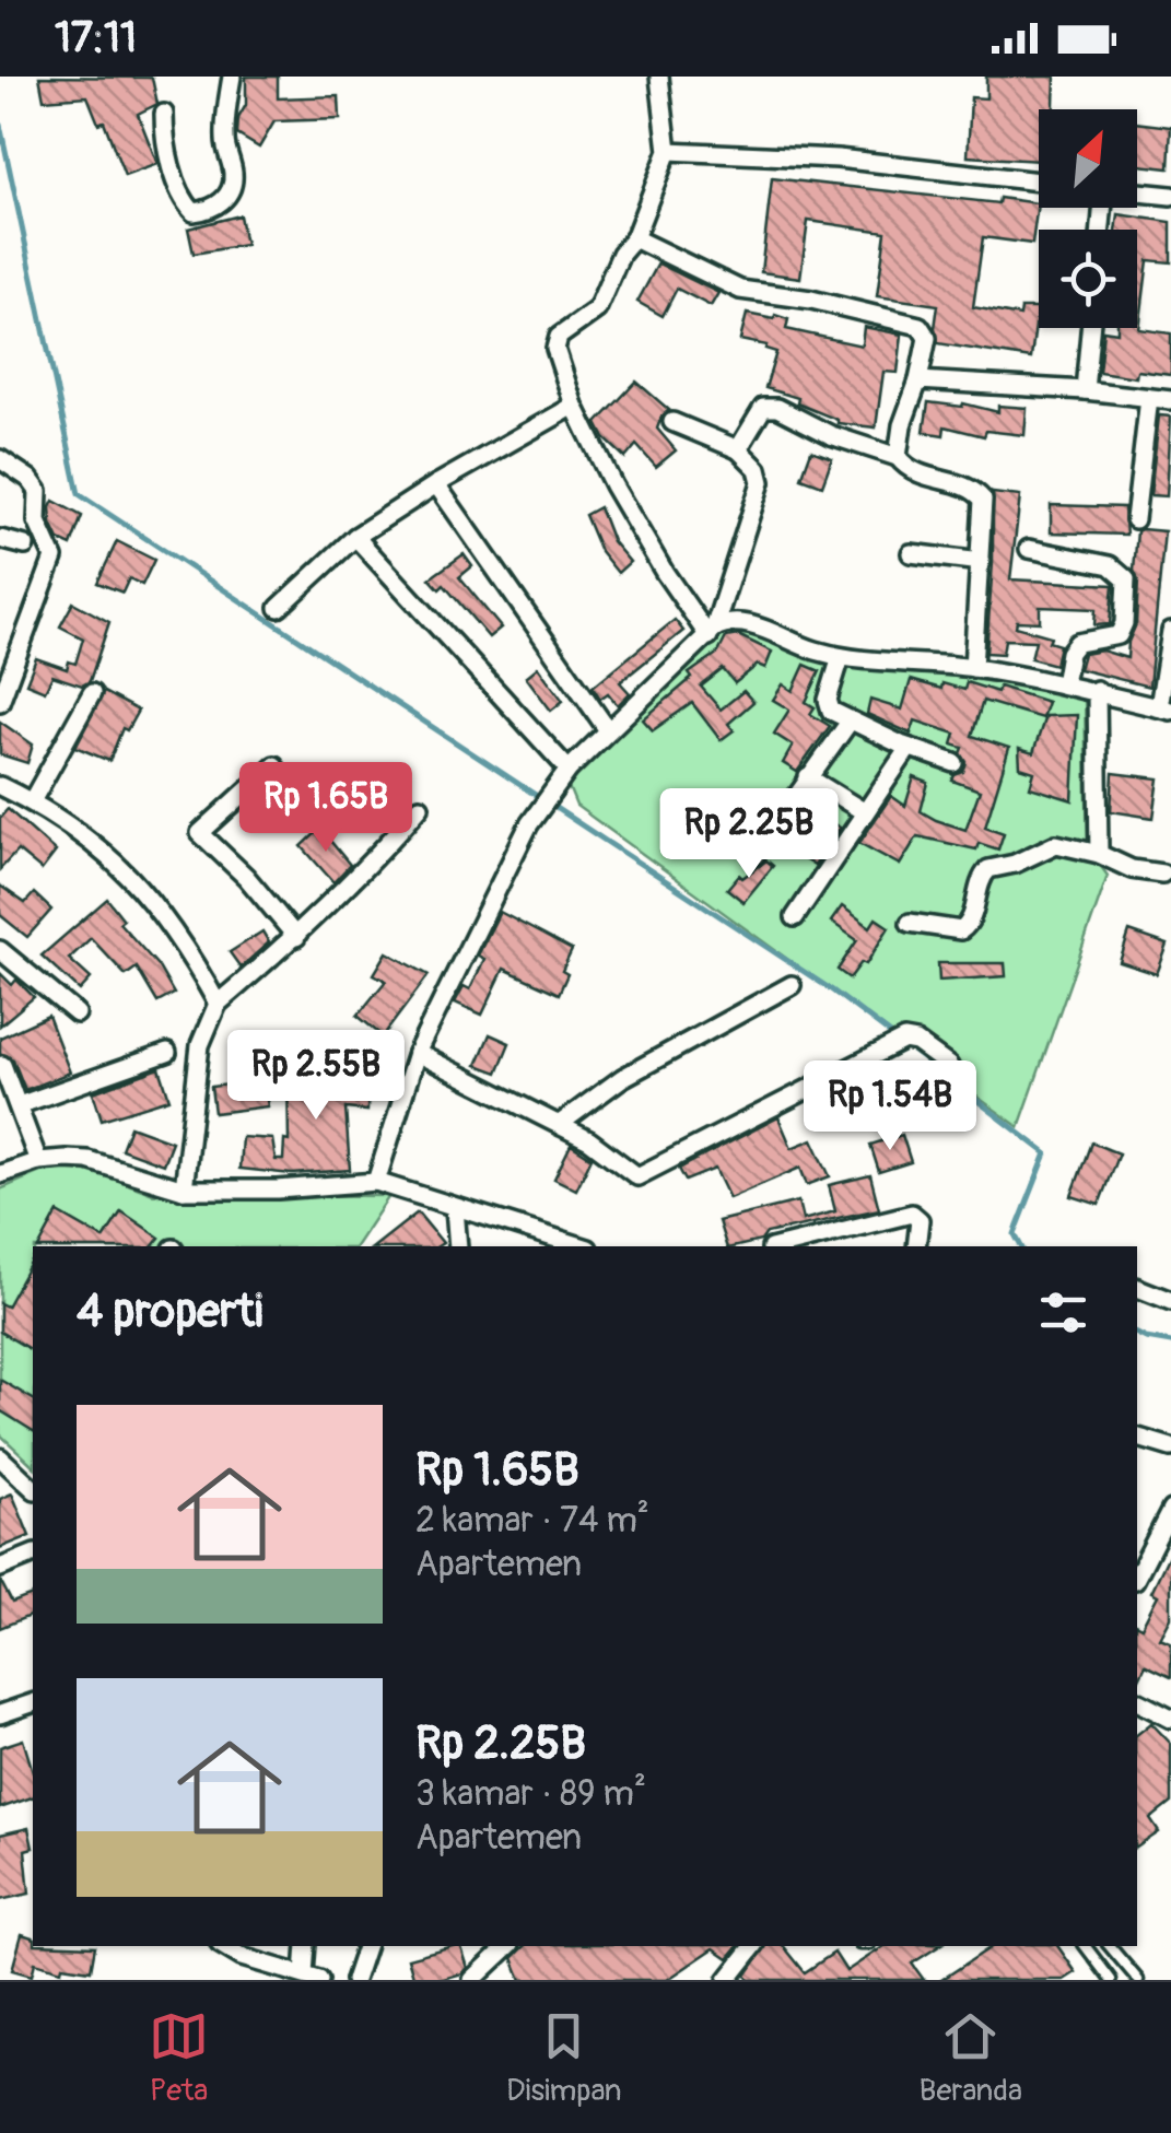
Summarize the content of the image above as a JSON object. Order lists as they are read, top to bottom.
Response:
{
  "north": "top right",
  "page": {
    "status": "17:11",
    "price": [
      "Rp 1.65B",
      "Rp 2.25B",
      "Rp 2.55B",
      "Rp 1.54B"
    ],
    "heading": "4 properti",
    "list": [
      {
        "name": "Rp 1.65B",
        "note": "2 kamar · 74 m² · Apartemen"
      },
      {
        "name": "Rp 2.25B",
        "note": "3 kamar · 89 m² · Apartemen"
      }
    ],
    "tabs": ["Peta", "Disimpan", "Beranda"]
  }
}
